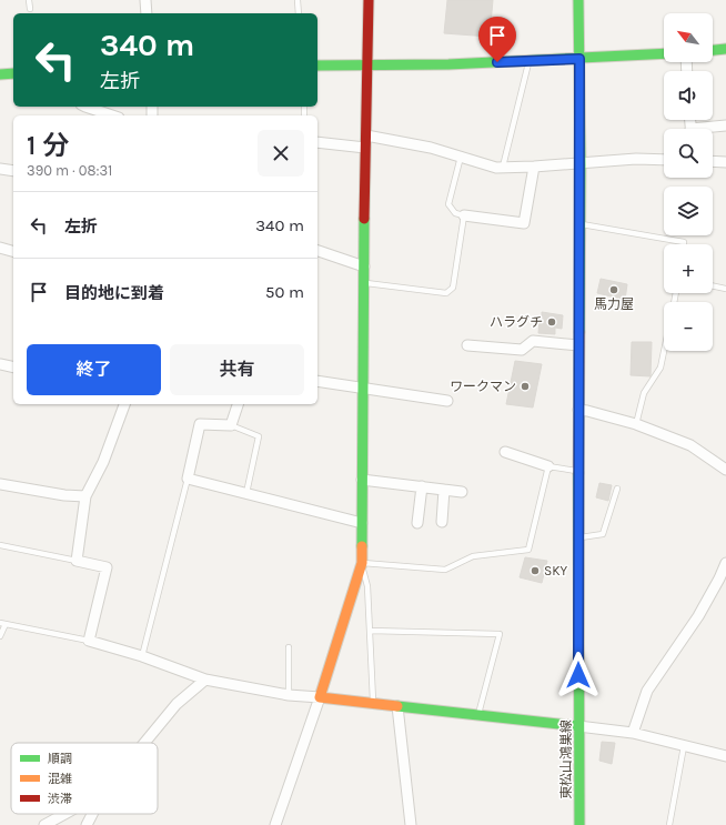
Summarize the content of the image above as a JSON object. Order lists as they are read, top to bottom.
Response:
{
  "streets": {
    "street": ["東松山鴻巣線"]
  },
  "places": [
    "馬力屋",
    "ハラグチ",
    "ワークマン",
    "SKY"
  ],
  "legend": ["順調", "混雑", "渋滞"],
  "north": "top left",
  "page": {
    "map_buttons": ["+", "−"],
    "turn": ["340 m", "左折"],
    "heading": ["1 分", "390 m · 08:31"],
    "list": [
      {
        "name": "左折",
        "value": "340 m"
      },
      {
        "name": "目的地に到着",
        "value": "50 m"
      }
    ],
    "buttons": ["終了", "共有"]
  }
}
